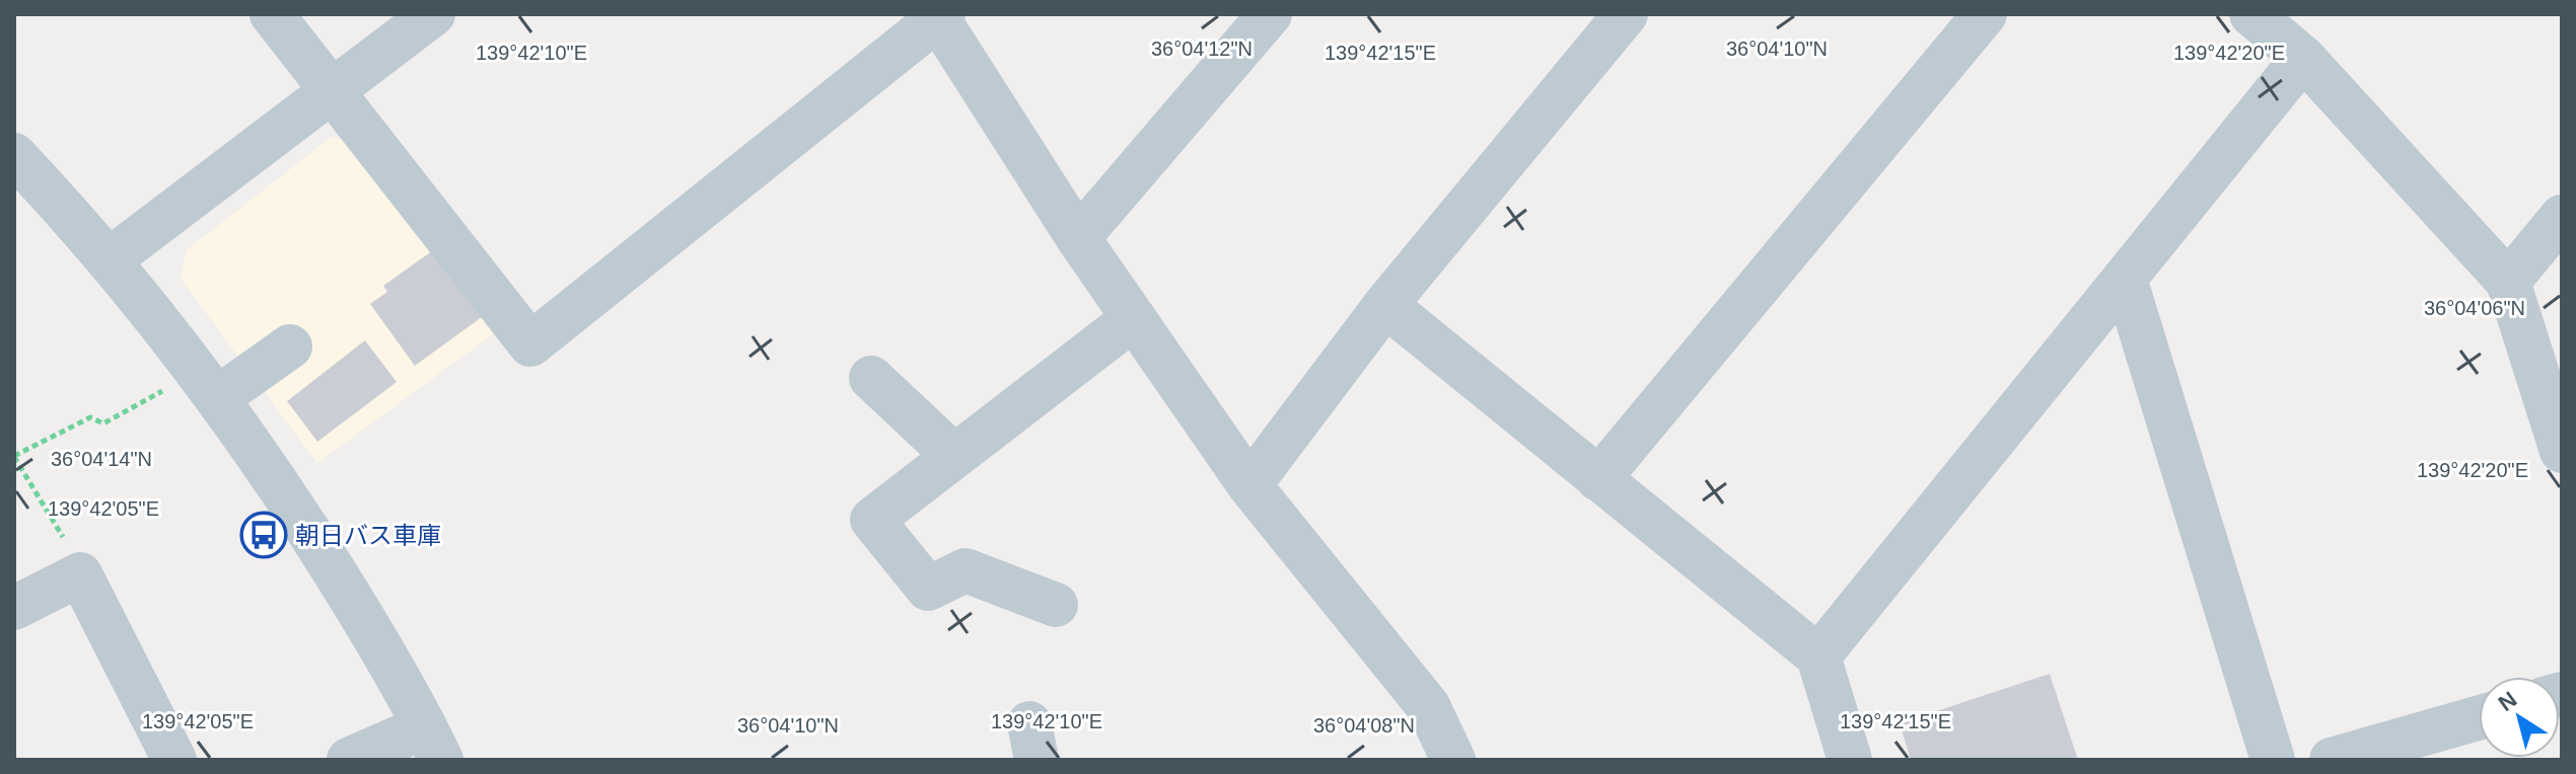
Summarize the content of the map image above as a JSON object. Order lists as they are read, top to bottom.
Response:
{
  "places": {
    "bus stop": ["朝日バス車庫"]
  },
  "north": "top left",
  "coordinates": [
    "36°04'12\"N",
    "36°04'10\"N",
    "139°42'10\"E",
    "139°42'15\"E",
    "139°42'20\"E",
    "36°04'06\"N",
    "36°04'14\"N",
    "139°42'05\"E",
    "36°04'08\"N"
  ]
}
